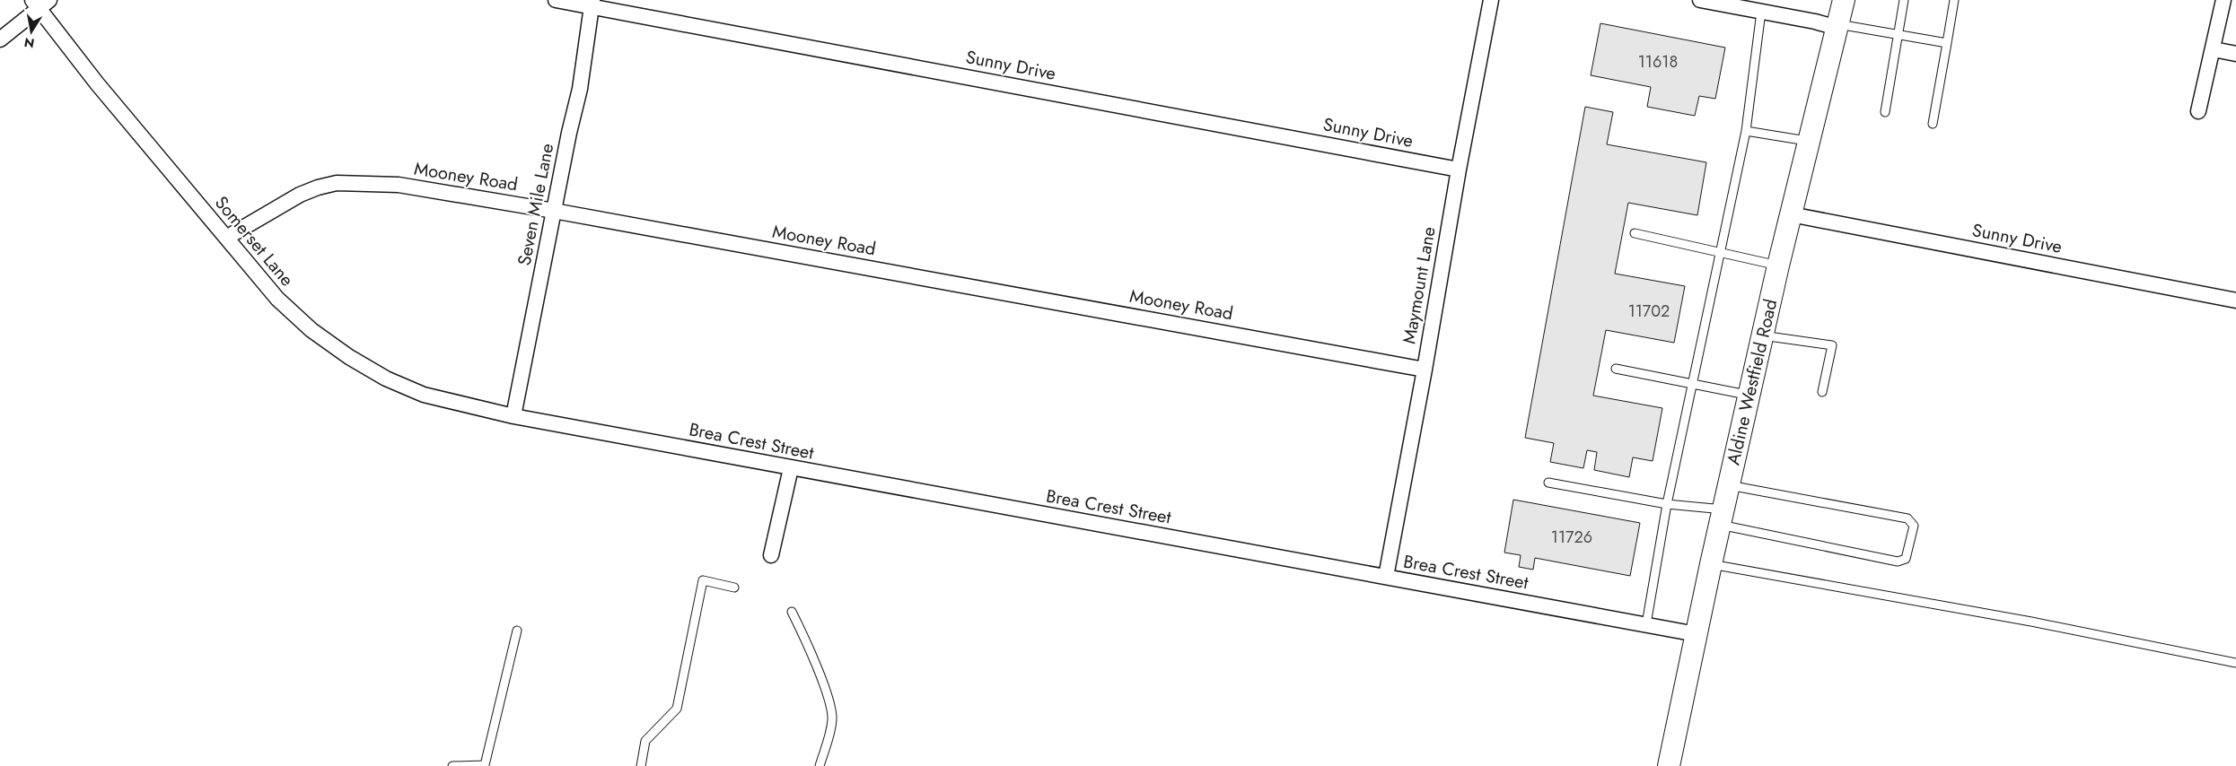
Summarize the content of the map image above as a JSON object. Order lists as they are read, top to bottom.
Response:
{
  "streets": {
    "main road": ["Aldine Westfield Road"],
    "street": [
      "Sunny Drive",
      "Mooney Road",
      "Seven Mile Lane",
      "Somerset Lane",
      "Maymount Lane",
      "Brea Crest Street"
    ]
  },
  "crossings": [
    ["Sunny Drive", "Seven Mile Lane"],
    ["Sunny Drive", "Maymount Lane"],
    ["Sunny Drive", "Aldine Westfield Road"],
    ["Mooney Road", "Seven Mile Lane"],
    ["Mooney Road", "Somerset Lane"],
    ["Mooney Road", "Maymount Lane"],
    ["Seven Mile Lane", "Somerset Lane"],
    ["Seven Mile Lane", "Brea Crest Street"],
    ["Somerset Lane", "Brea Crest Street"],
    ["Maymount Lane", "Brea Crest Street"],
    ["Aldine Westfield Road", "Brea Crest Street"]
  ],
  "house_numbers": ["11618", "11702", "11726"],
  "north": "bottom"
}
